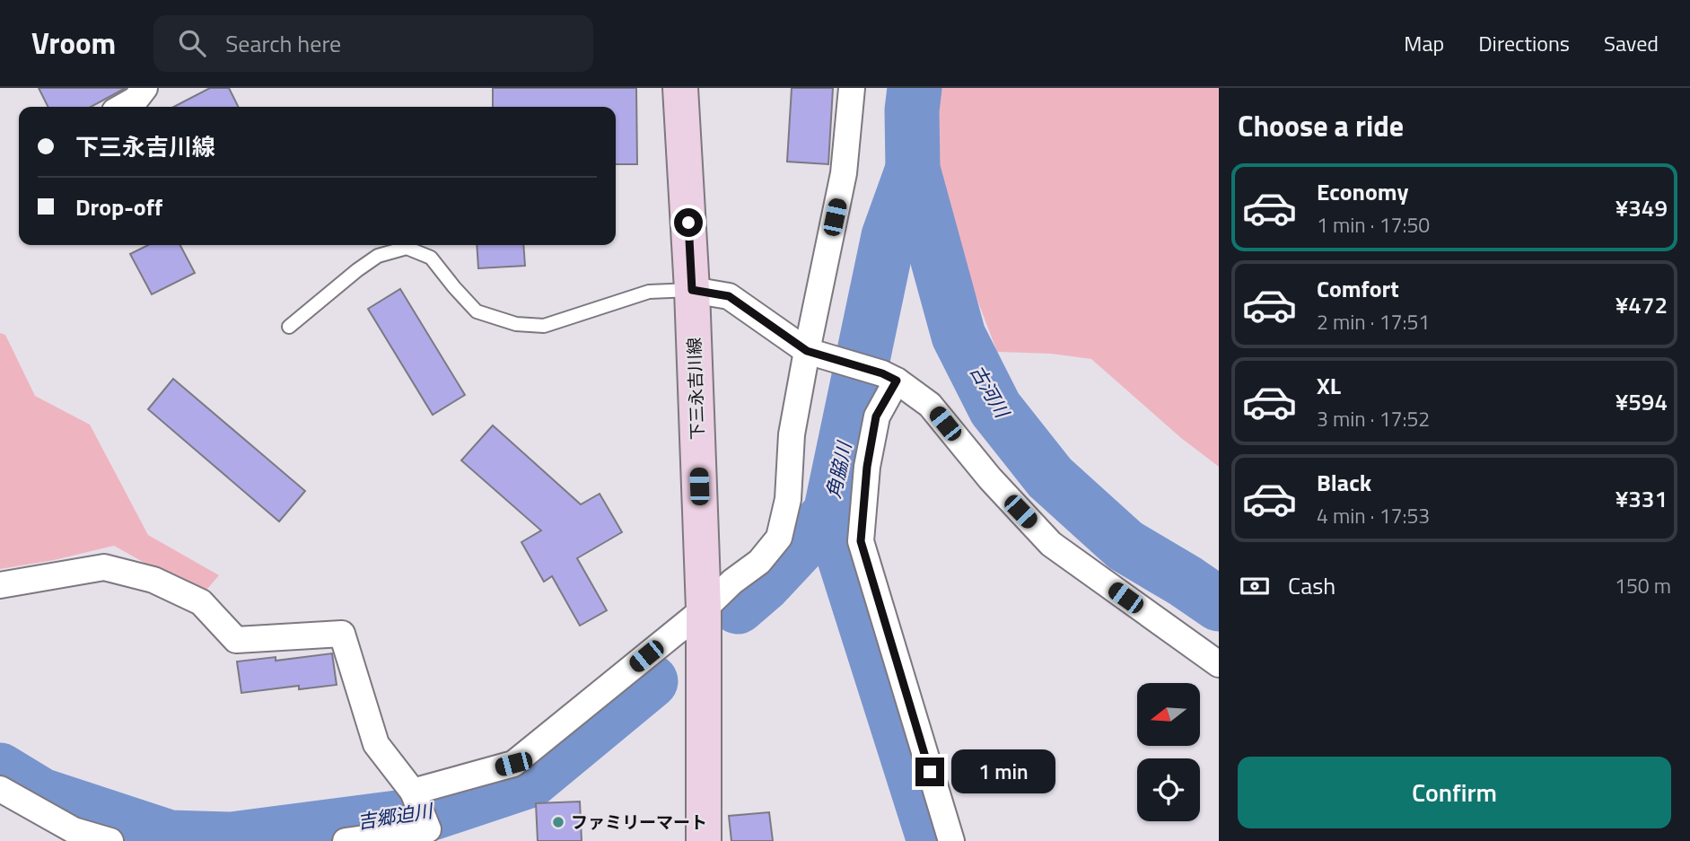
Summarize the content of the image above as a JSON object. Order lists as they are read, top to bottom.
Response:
{
  "streets": {
    "main road": ["下三永吉川線"]
  },
  "water": ["古河川", "角脇川", "吉郷迫川"],
  "places": ["ファミリーマート"],
  "north": "left",
  "page": {
    "header": "Vroom",
    "search": "Search here",
    "nav": ["Map", "Directions", "Saved"],
    "heading": "Choose a ride",
    "banner": ["下三永吉川線", "Drop-off"],
    "list": [
      {
        "name": "Economy",
        "note": "1 min · 17:50",
        "value": "¥349"
      },
      {
        "name": "Comfort",
        "note": "2 min · 17:51",
        "value": "¥472"
      },
      {
        "name": "XL",
        "note": "3 min · 17:52",
        "value": "¥594"
      },
      {
        "name": "Black",
        "note": "4 min · 17:53",
        "value": "¥331"
      }
    ],
    "pay": ["Cash", "150 m"],
    "buttons": "Confirm",
    "bubble": "1 min"
  }
}
